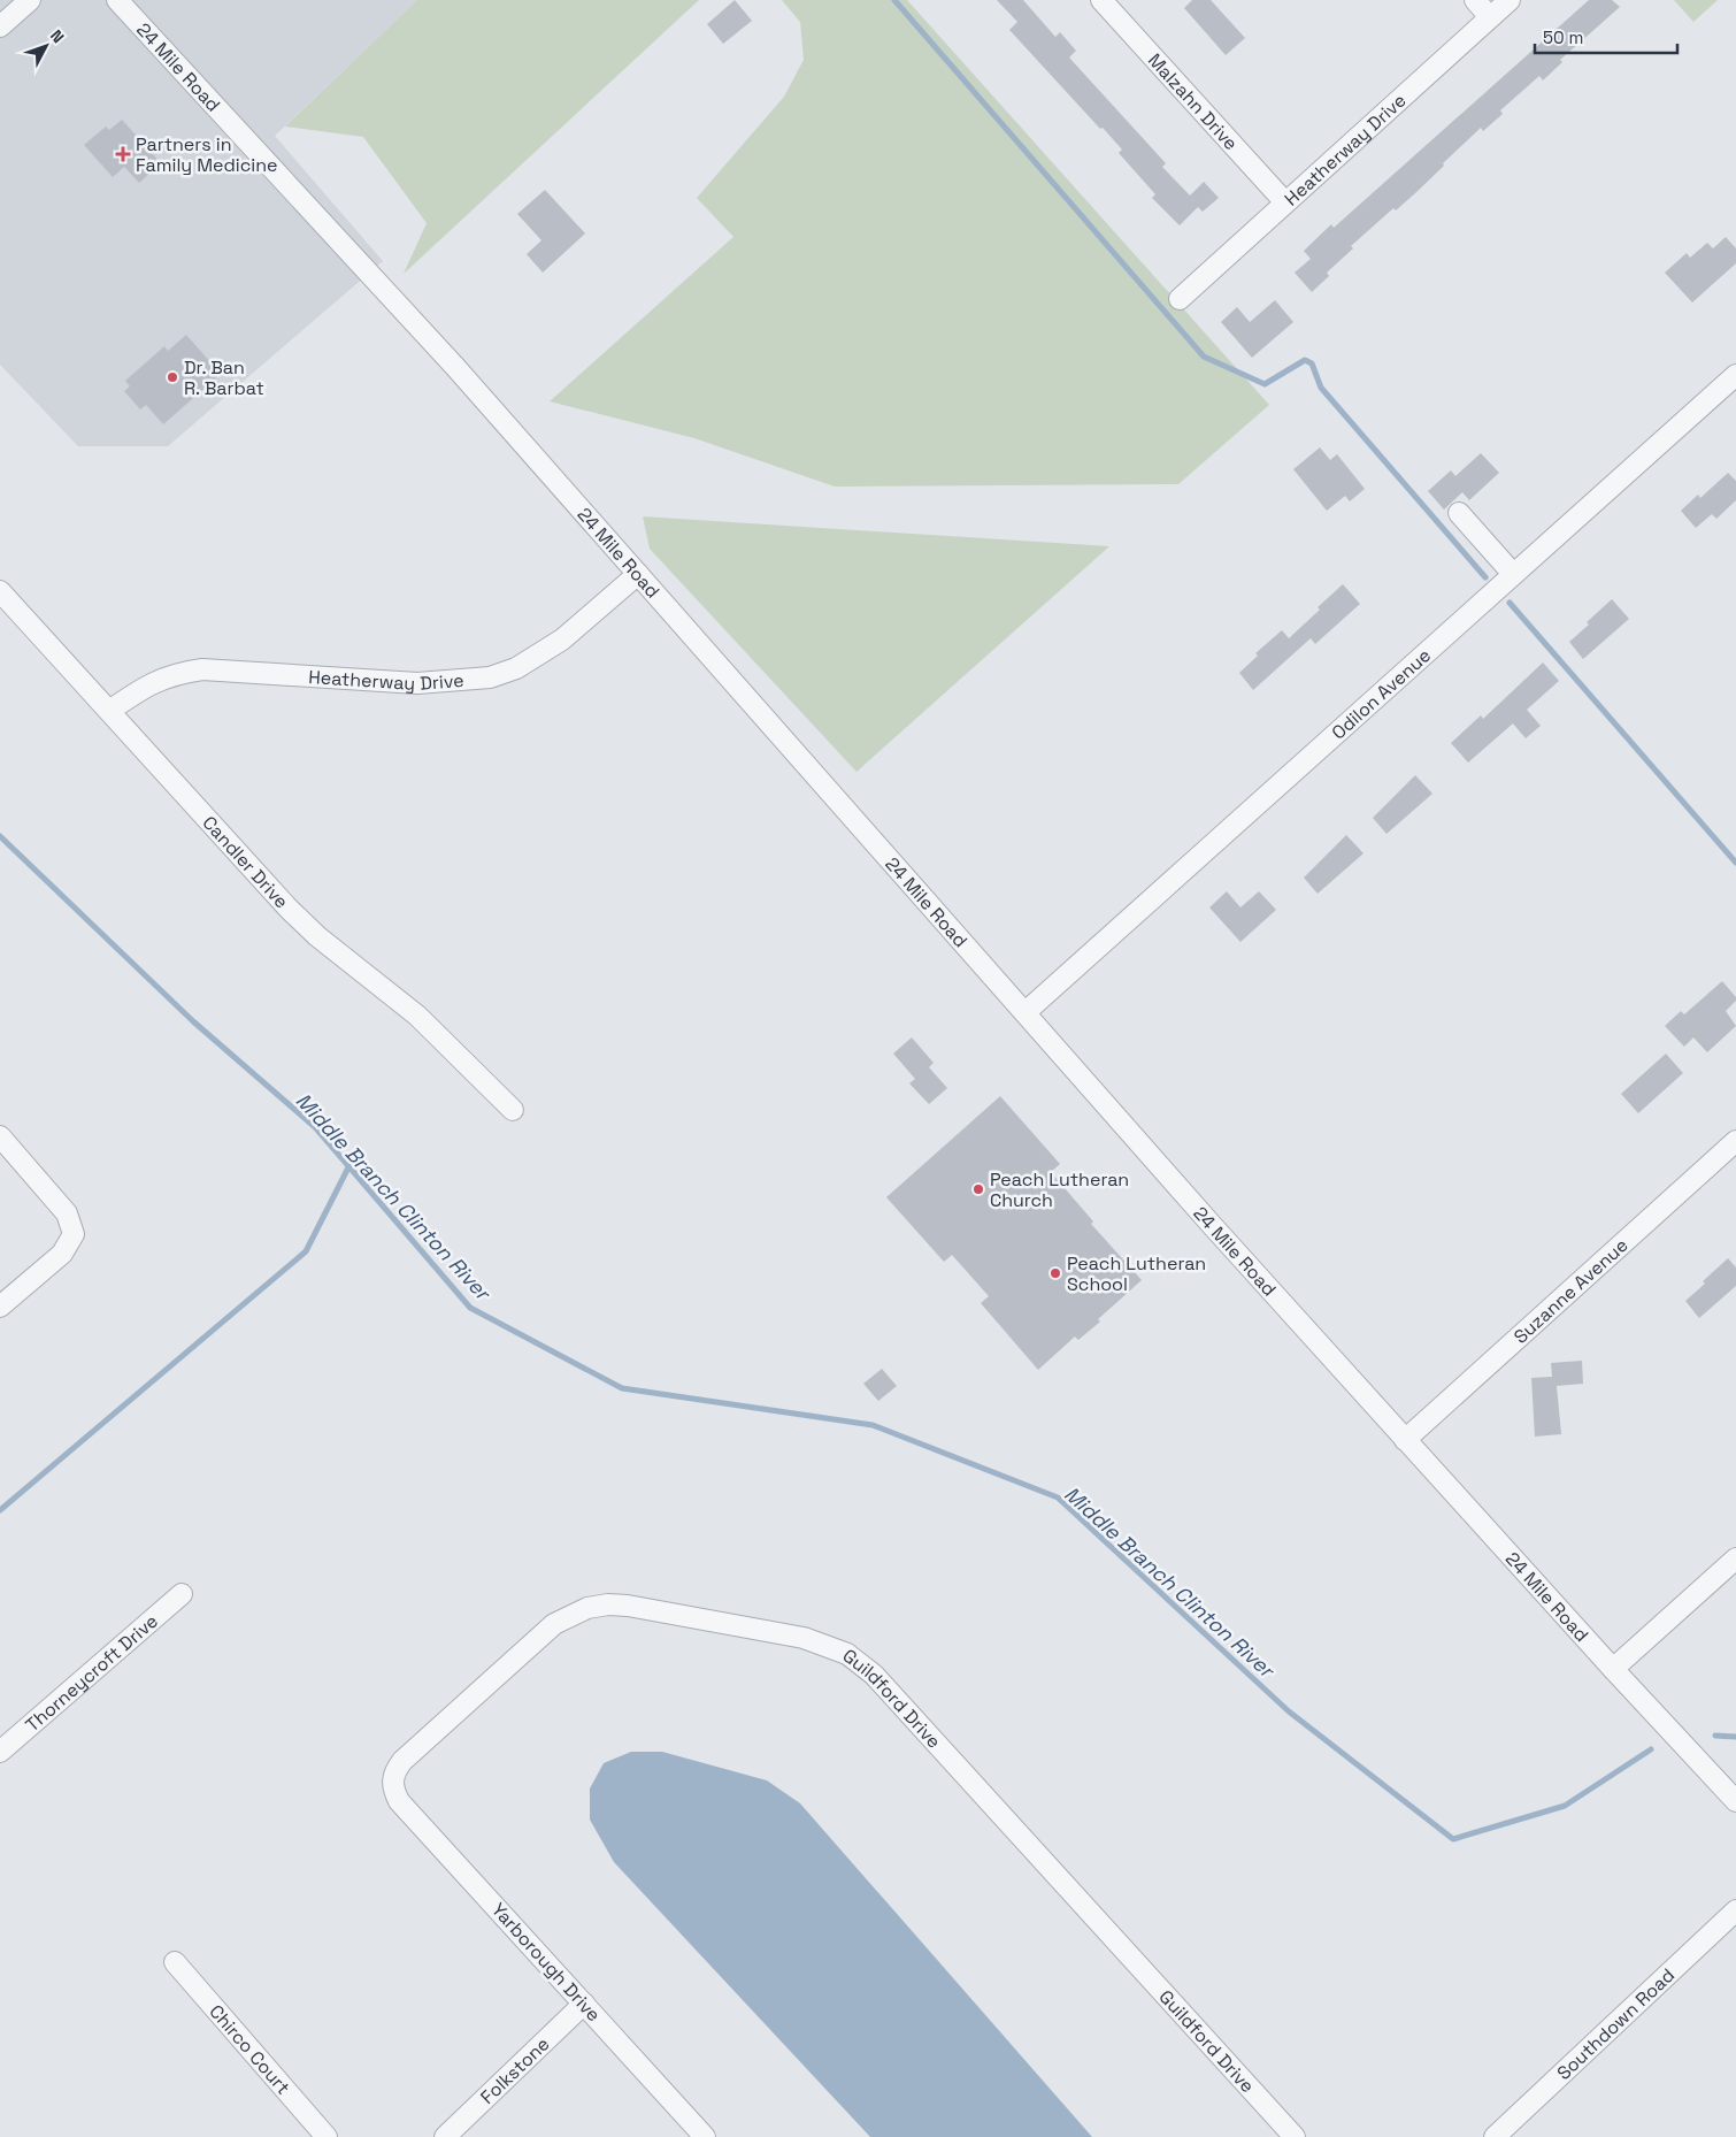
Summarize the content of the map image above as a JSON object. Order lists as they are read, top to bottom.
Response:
{
  "streets": {
    "street": [
      "24 Mile Road",
      "Malzahn Drive",
      "Heatherway Drive",
      "Odilon Avenue",
      "Candler Drive",
      "Suzanne Avenue",
      "Thorneycroft Drive",
      "Guildford Drive",
      "Yarborough Drive",
      "Southdown Road",
      "Chirco Court",
      "Folkstone"
    ]
  },
  "crossings": [
    ["24 Mile Road", "Heatherway Drive"],
    ["24 Mile Road", "Odilon Avenue"],
    ["24 Mile Road", "Suzanne Avenue"],
    ["Malzahn Drive", "Heatherway Drive"],
    ["Heatherway Drive", "Candler Drive"],
    ["Guildford Drive", "Yarborough Drive"],
    ["Yarborough Drive", "Folkstone"]
  ],
  "water": ["Middle Branch Clinton River"],
  "places": {
    "health": ["Partners in Family Medicine"],
    "other": ["Dr. Ban R. Barbat", "Peach Lutheran Church", "Peach Lutheran School"]
  },
  "scale_bar": "50 m",
  "north": "top right"
}
